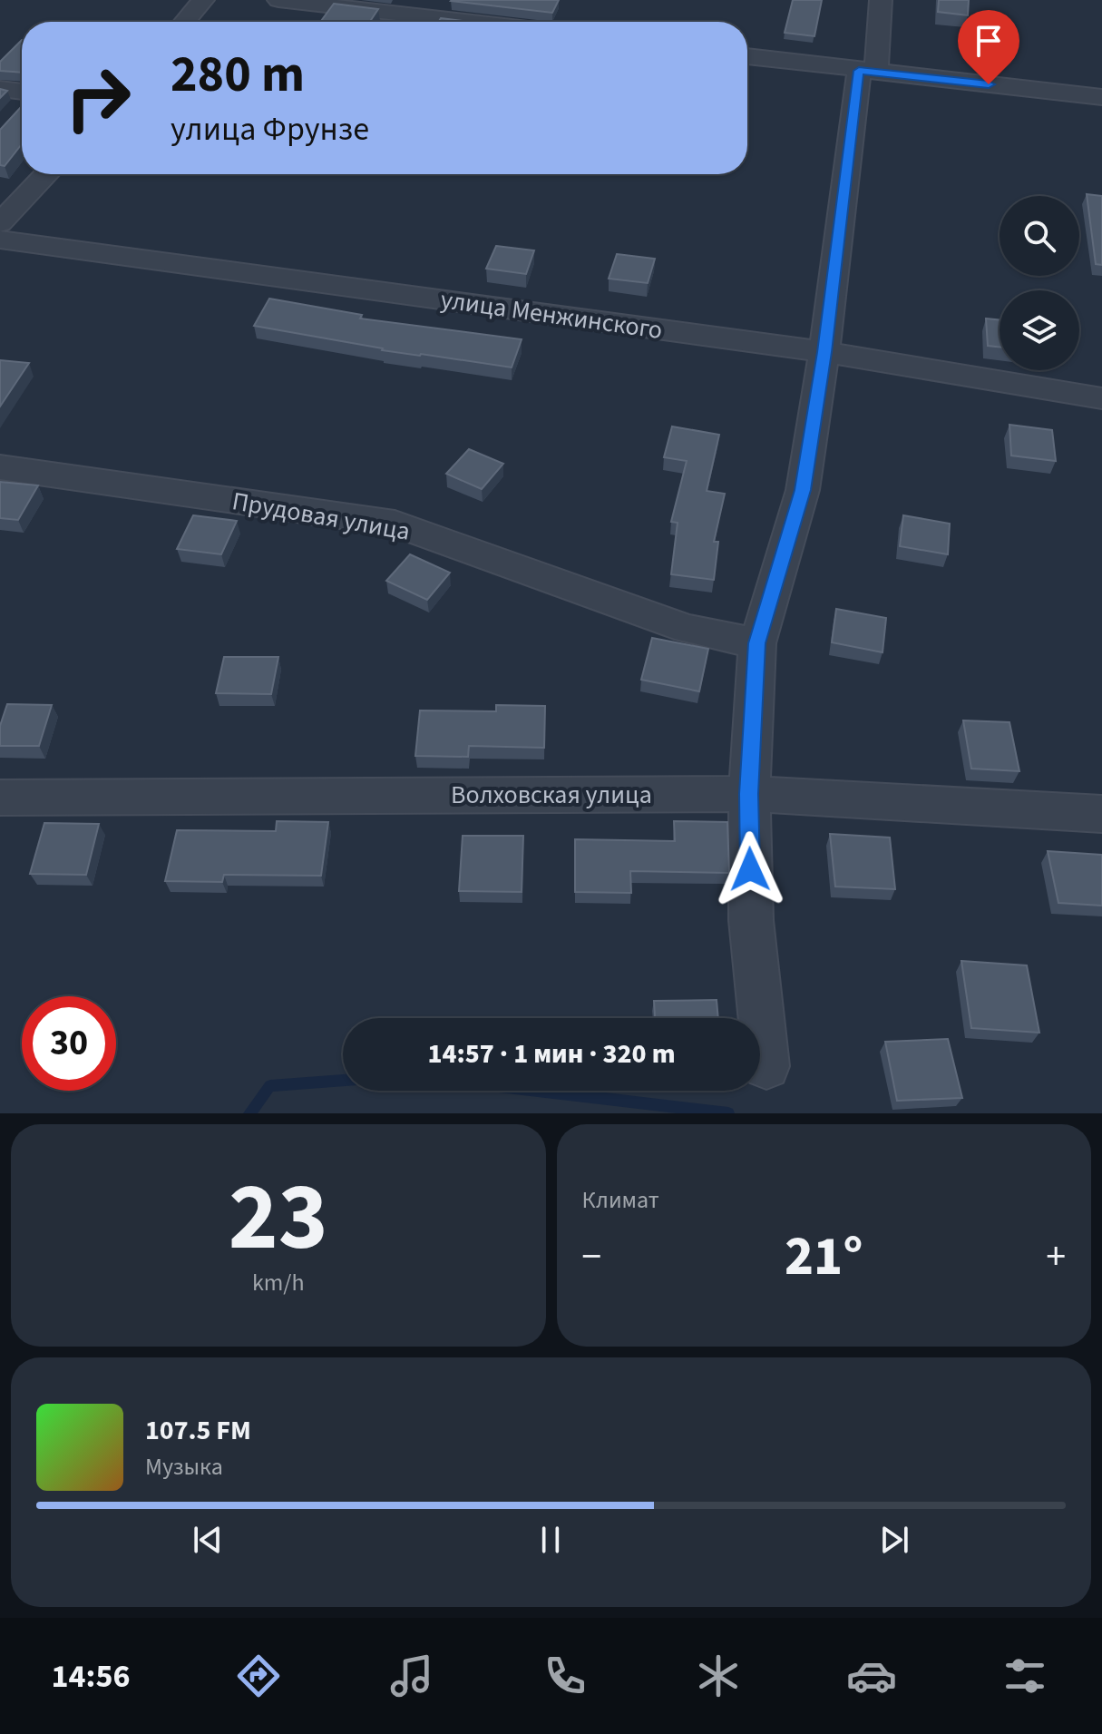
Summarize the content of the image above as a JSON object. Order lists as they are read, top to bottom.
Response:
{
  "streets": {
    "street": ["улица Менжинского", "Прудовая улица", "Волховская улица"]
  },
  "page": {
    "turn": ["280 m", "улица Фрунзе"],
    "limit": "30",
    "trip": "14:57 · 1 мин · 320 m",
    "tile": [
      ["23", "km/h"],
      "Климат"
    ],
    "heat": ["−", "21°", "+"],
    "song": ["107.5 FM", "Музыка"],
    "tabs": "14:56"
  }
}
